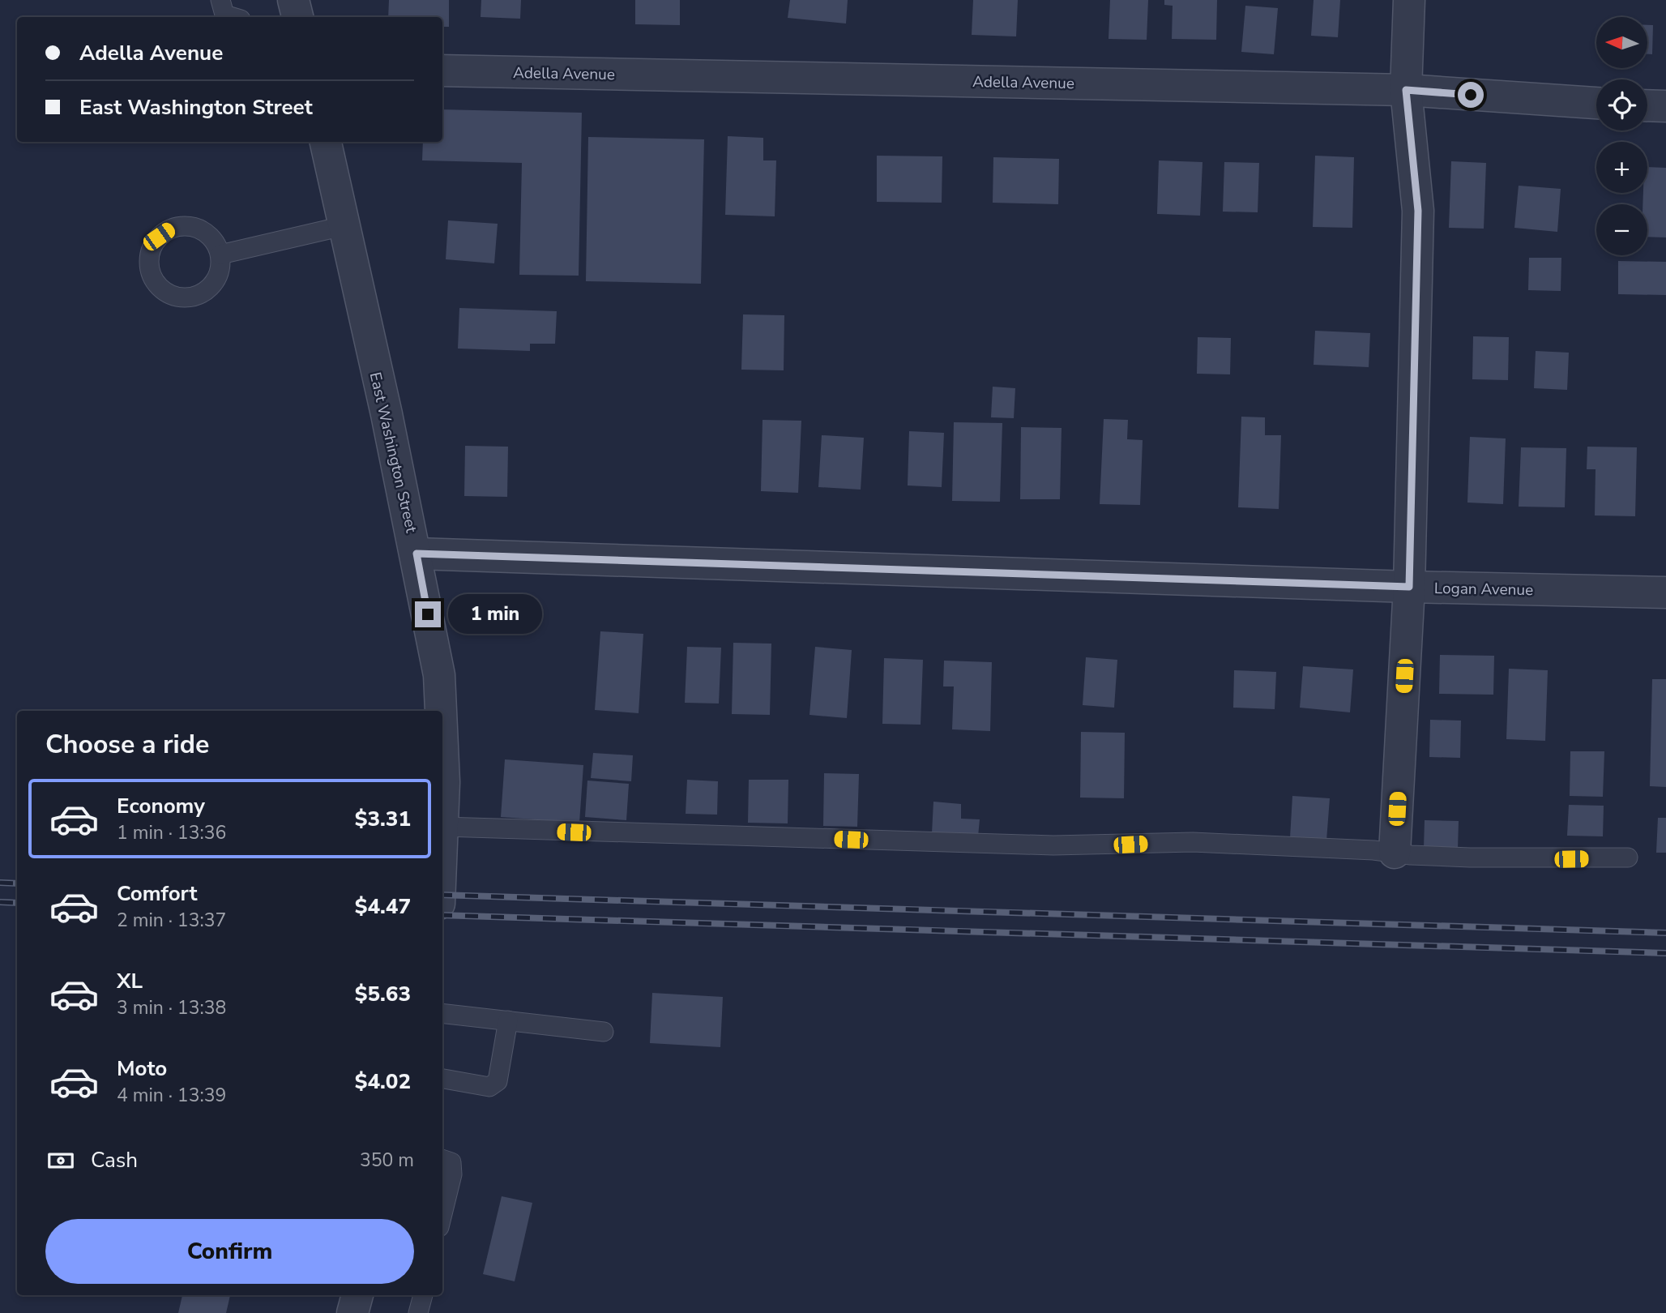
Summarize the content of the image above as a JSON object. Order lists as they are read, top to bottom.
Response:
{
  "streets": {
    "street": ["Adella Avenue", "East Washington Street", "Logan Avenue"]
  },
  "crossings": [
    ["East Washington Street", "Logan Avenue"]
  ],
  "north": "left",
  "page": {
    "map_buttons": ["+", "−"],
    "banner": ["Adella Avenue", "East Washington Street"],
    "bubble": "1 min",
    "heading": "Choose a ride",
    "list": [
      {
        "name": "Economy",
        "note": "1 min · 13:36",
        "value": "$3.31"
      },
      {
        "name": "Comfort",
        "note": "2 min · 13:37",
        "value": "$4.47"
      },
      {
        "name": "XL",
        "note": "3 min · 13:38",
        "value": "$5.63"
      },
      {
        "name": "Moto",
        "note": "4 min · 13:39",
        "value": "$4.02"
      }
    ],
    "pay": ["Cash", "350 m"],
    "buttons": "Confirm"
  }
}
